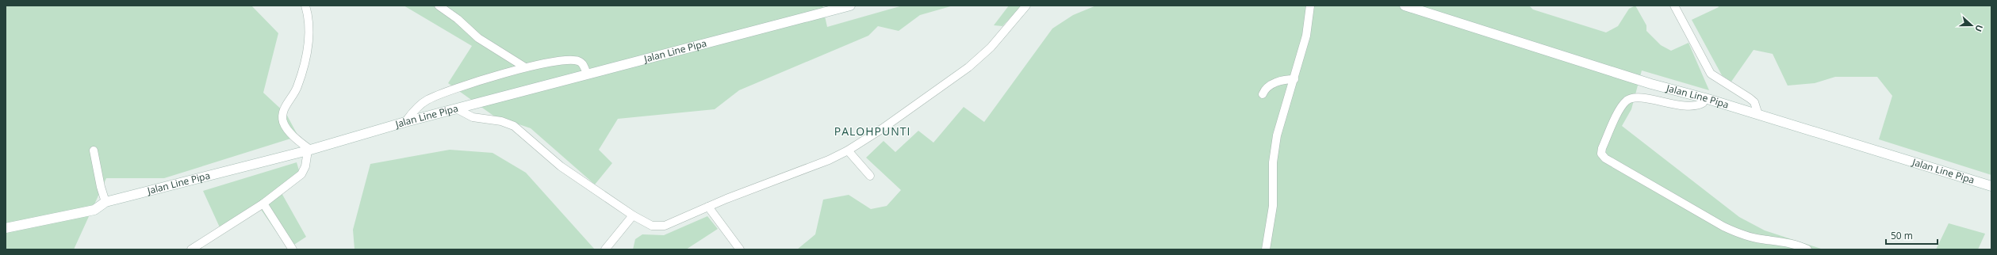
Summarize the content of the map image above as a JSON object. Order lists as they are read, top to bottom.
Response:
{
  "streets": {
    "main road": ["Jalan Line Pipa"]
  },
  "districts": ["PALOHPUNTI"],
  "scale_bar": "50 m",
  "north": "right"
}
